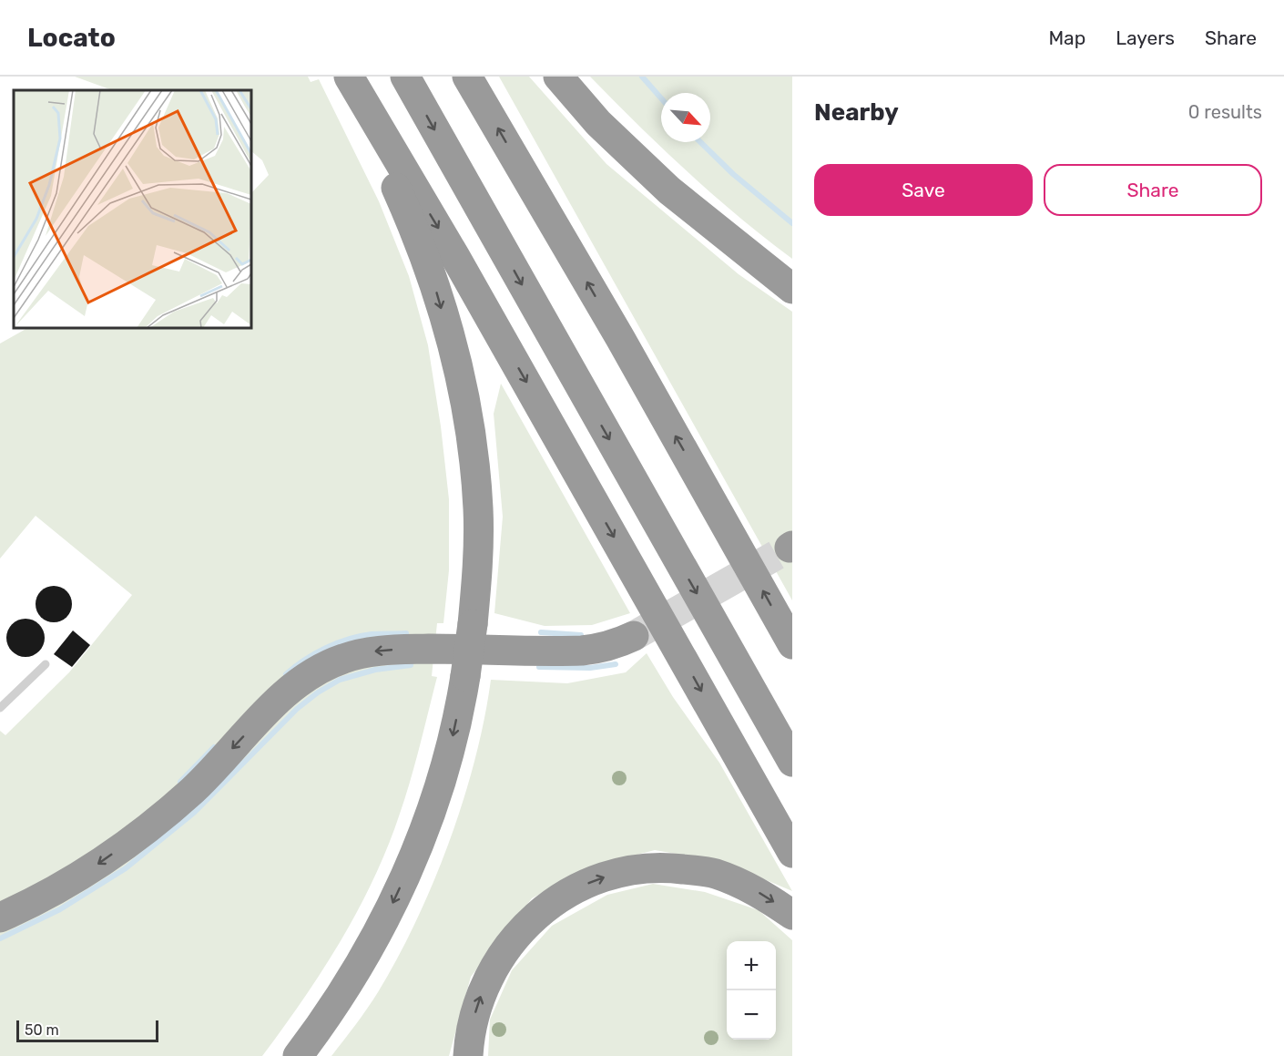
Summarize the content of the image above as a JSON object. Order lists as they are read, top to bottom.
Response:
{
  "scale_bar": "50 m",
  "north": "bottom right",
  "page": {
    "header": "Locato",
    "nav": ["Map", "Layers", "Share"],
    "heading": ["Nearby", "0 results"],
    "buttons": ["Save", "Share"],
    "map_buttons": ["+", "−"],
    "scale": "50 m"
  }
}
